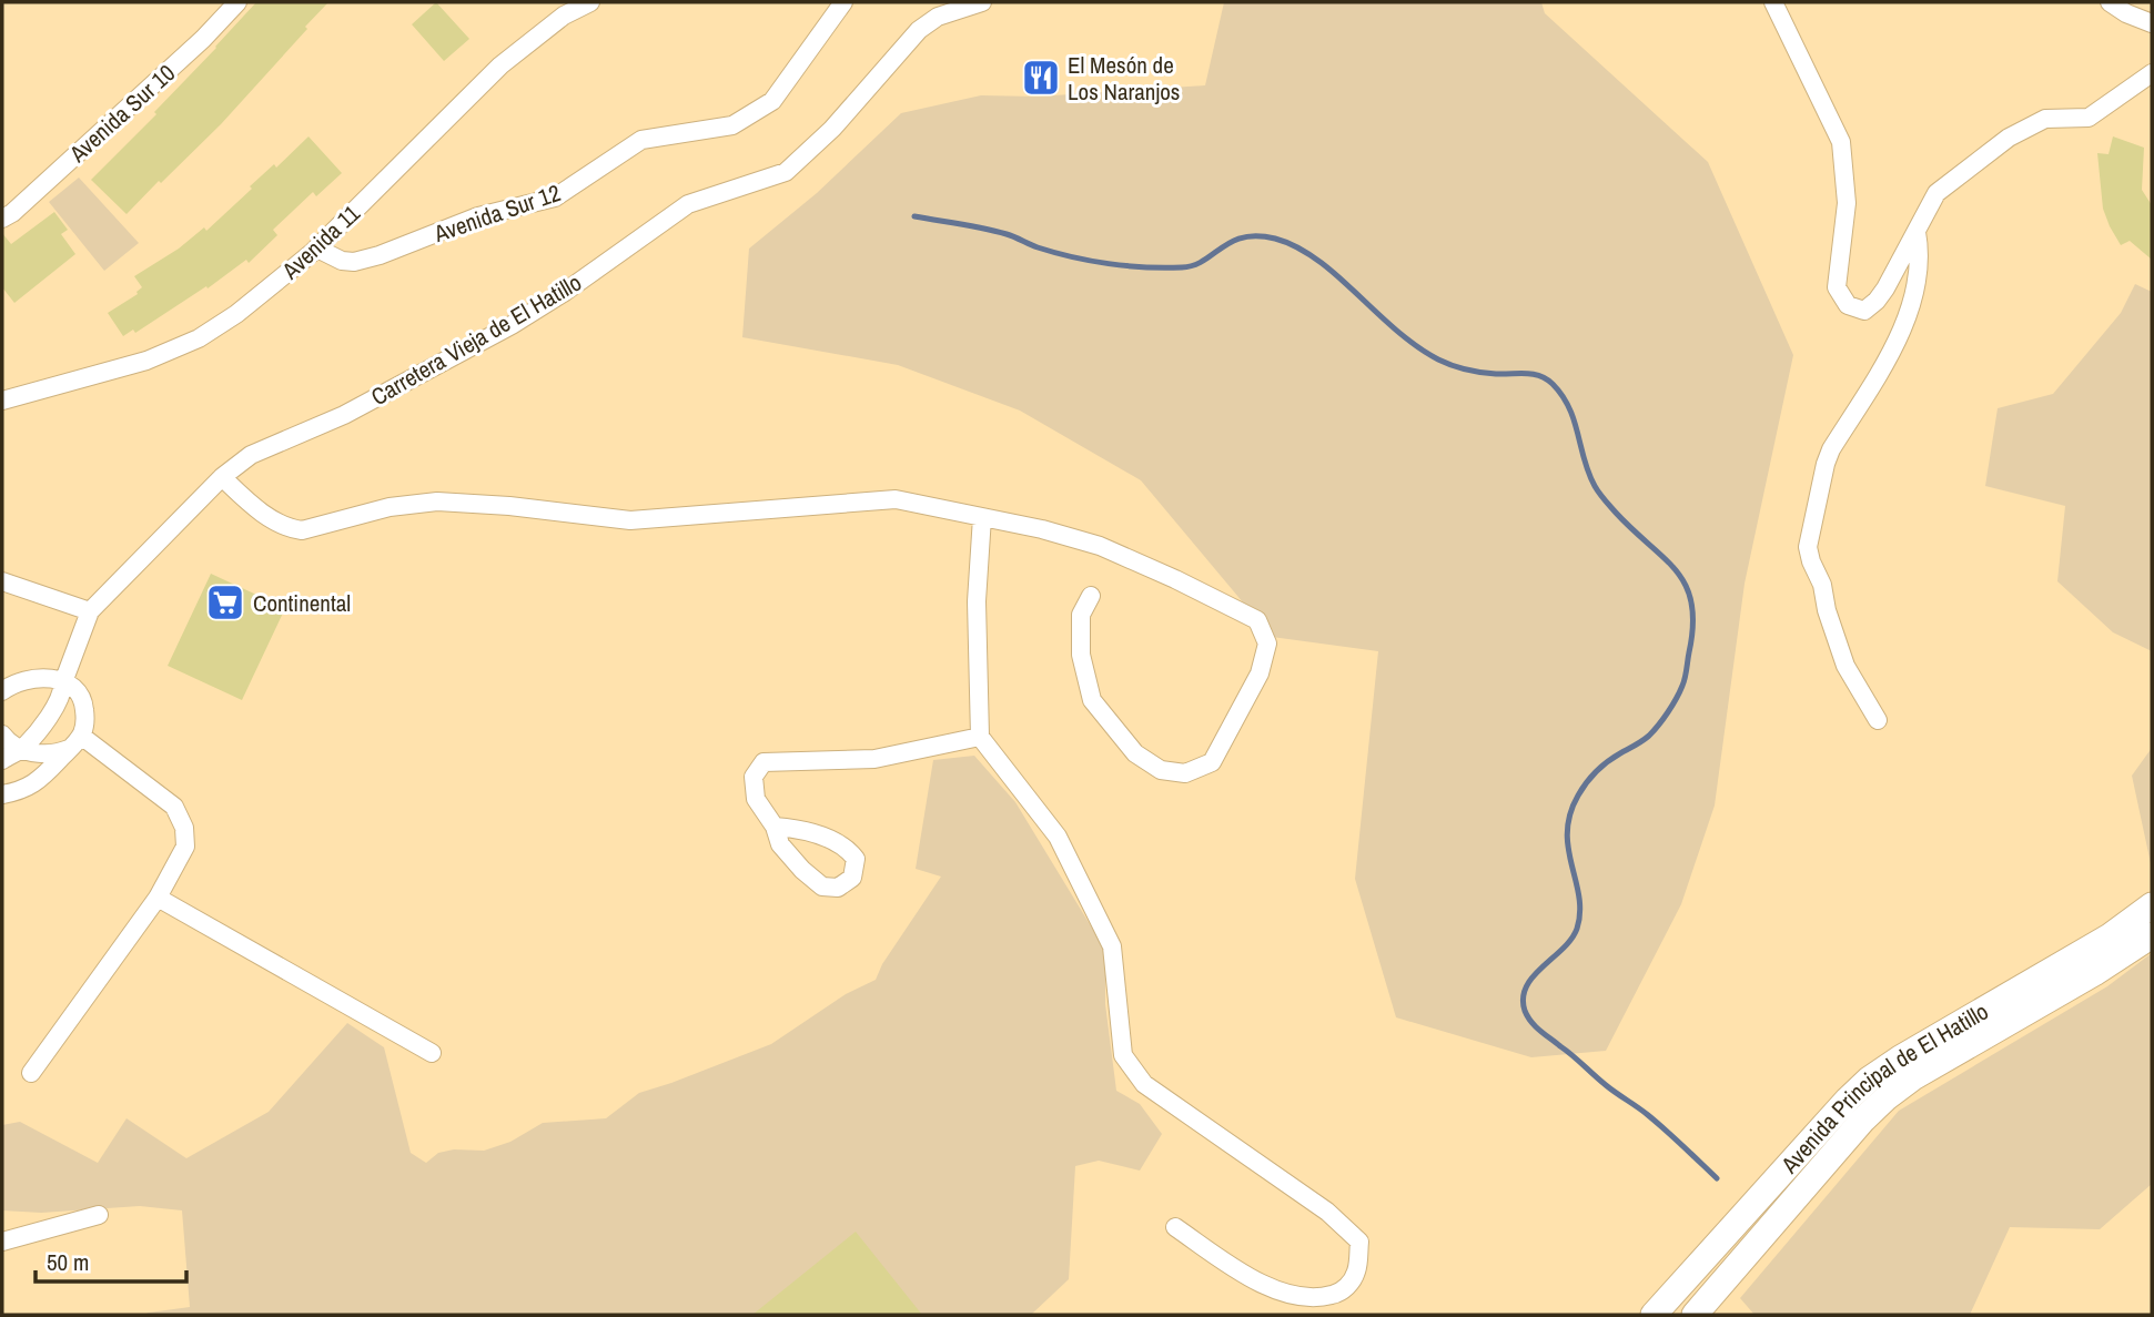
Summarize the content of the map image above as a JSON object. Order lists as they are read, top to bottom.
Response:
{
  "streets": {
    "main road": ["Avenida Principal de El Hatillo"],
    "street": [
      "Avenida Sur 10",
      "Avenida Sur 12",
      "Avenida 11",
      "Carretera Vieja de El Hatillo"
    ]
  },
  "crossings": [
    ["Avenida Sur 12", "Avenida 11"]
  ],
  "places": {
    "restaurant": ["El Mesón de Los Naranjos"],
    "supermarket": ["Continental"]
  },
  "scale_bar": "50 m"
}
